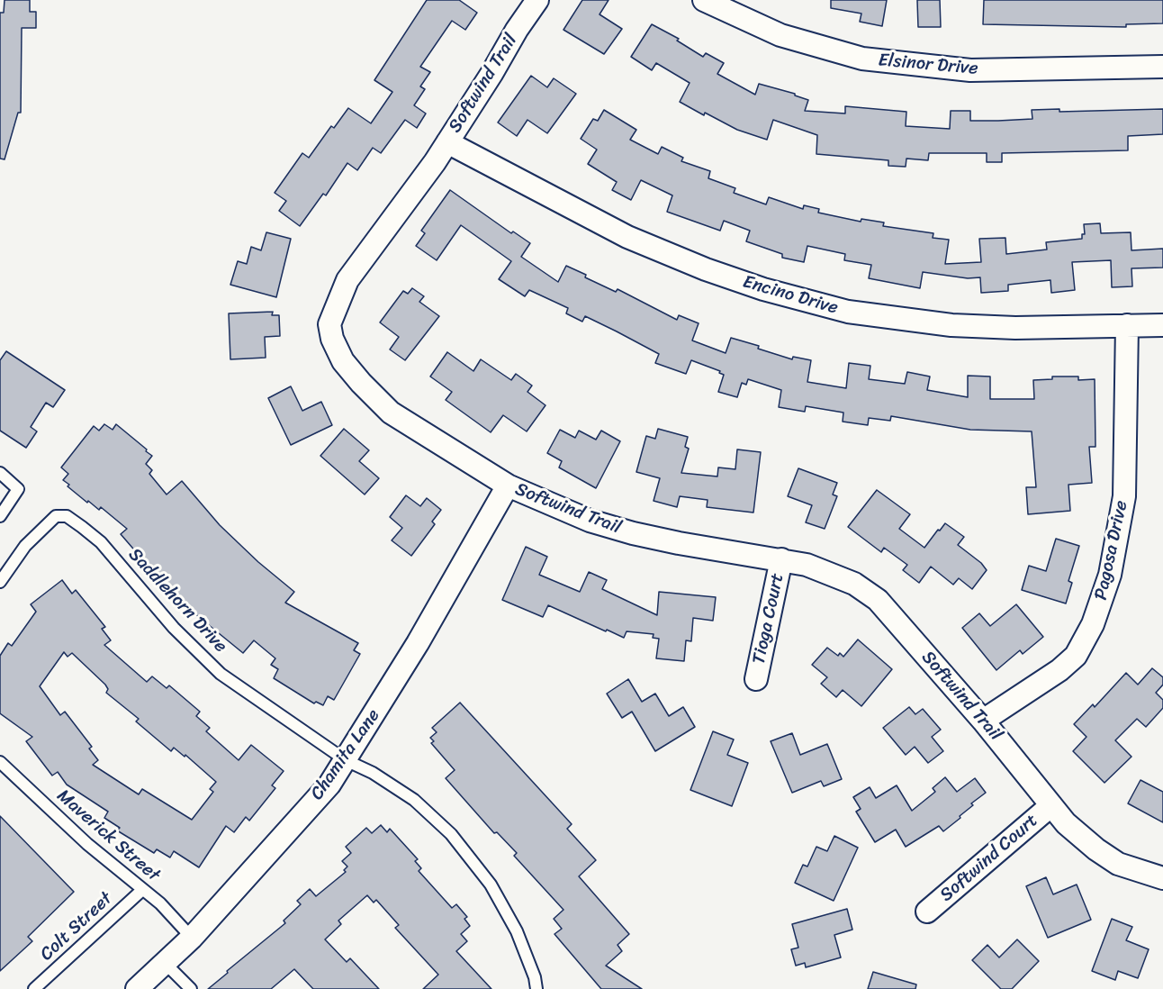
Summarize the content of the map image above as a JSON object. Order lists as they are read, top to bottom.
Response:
{
  "streets": {
    "street": [
      "Elsinor Drive",
      "Softwind Trail",
      "Encino Drive",
      "Pagosa Drive",
      "Tioga Court",
      "Chamita Lane",
      "Softwind Court"
    ],
    "lane": ["Saddlehorn Drive", "Maverick Street", "Colt Street"]
  },
  "crossings": [
    ["Softwind Trail", "Encino Drive"],
    ["Softwind Trail", "Pagosa Drive"],
    ["Softwind Trail", "Tioga Court"],
    ["Softwind Trail", "Chamita Lane"],
    ["Softwind Trail", "Softwind Court"],
    ["Encino Drive", "Pagosa Drive"],
    ["Saddlehorn Drive", "Chamita Lane"],
    ["Chamita Lane", "Maverick Street"],
    ["Maverick Street", "Colt Street"]
  ]
}
